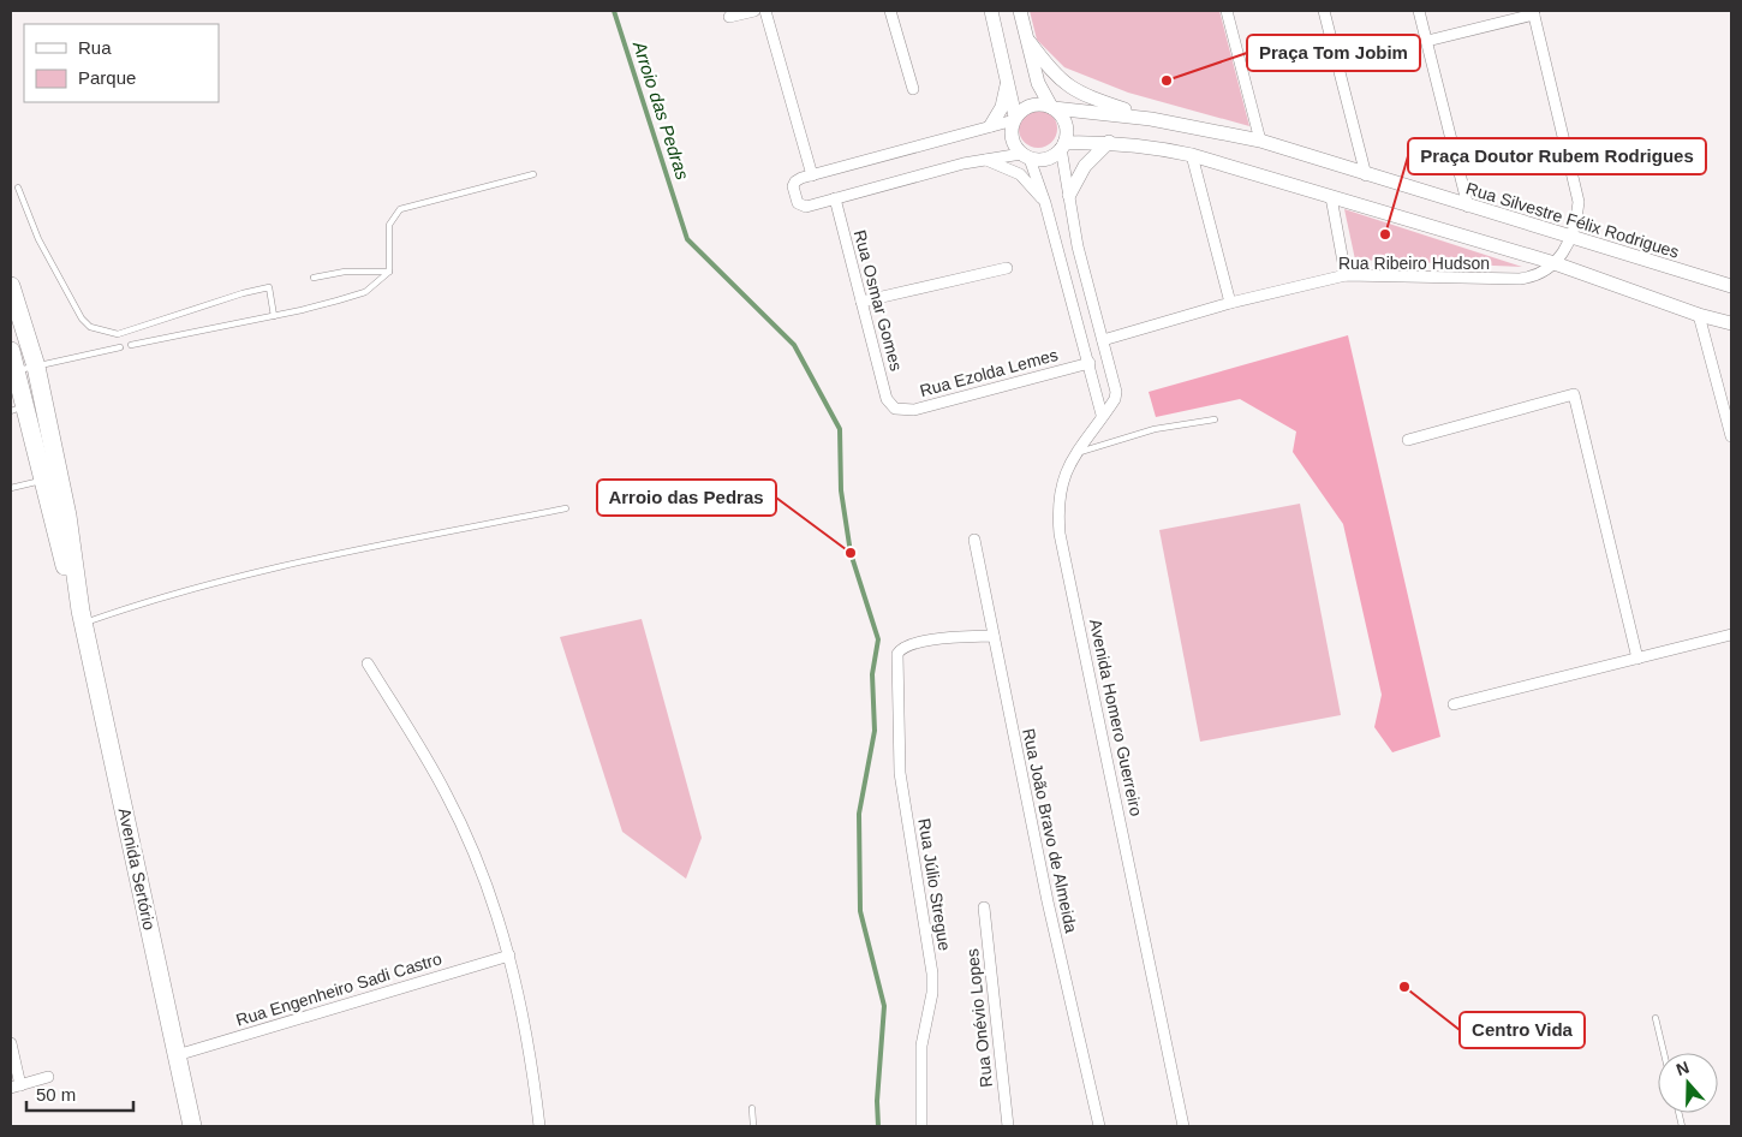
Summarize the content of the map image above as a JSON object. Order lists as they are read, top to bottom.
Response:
{
  "streets": {
    "main road": ["Avenida Sertório"],
    "street": [
      "Rua Silvestre Félix Rodrigues",
      "Rua Ribeiro Hudson",
      "Rua Osmar Gomes",
      "Rua Ezolda Lemes",
      "Avenida Homero Guerreiro",
      "Rua João Bravo de Almeida",
      "Rua Júlio Stregue",
      "Rua Engenheiro Sadi Castro",
      "Rua Onévio Lopes"
    ]
  },
  "crossings": [
    ["Rua Silvestre Félix Rodrigues", "Avenida Homero Guerreiro"],
    ["Rua Ribeiro Hudson", "Avenida Homero Guerreiro"],
    ["Rua Osmar Gomes", "Rua Ezolda Lemes"],
    ["Rua João Bravo de Almeida", "Rua Júlio Stregue"],
    ["Avenida Sertório", "Rua Engenheiro Sadi Castro"]
  ],
  "water": ["Arroio das Pedras"],
  "places": [
    "Praça Tom Jobim",
    "Praça Doutor Rubem Rodrigues",
    "Arroio das Pedras",
    "Centro Vida"
  ],
  "legend": ["Rua", "Parque"],
  "scale_bar": "50 m",
  "north": "top"
}
